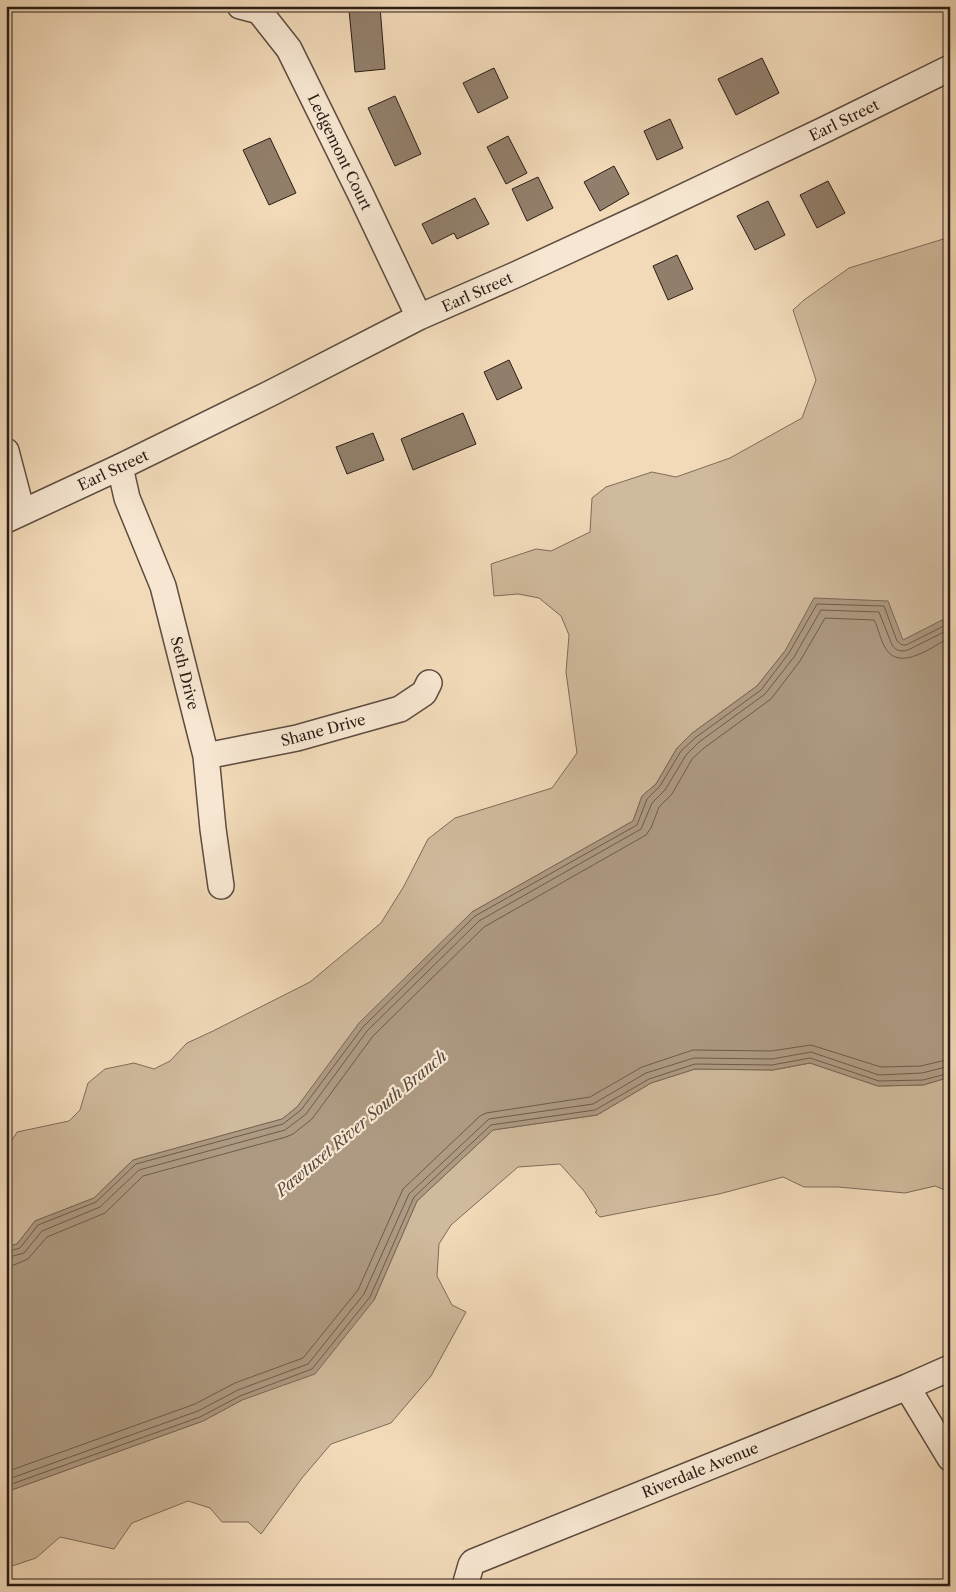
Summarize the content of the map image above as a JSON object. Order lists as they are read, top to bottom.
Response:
{
  "streets": {
    "street": [
      "Earl Street",
      "Ledgemont Court",
      "Seth Drive",
      "Shane Drive",
      "Riverdale Avenue"
    ]
  },
  "crossings": [
    ["Earl Street", "Ledgemont Court"],
    ["Earl Street", "Seth Drive"],
    ["Seth Drive", "Shane Drive"]
  ],
  "water": ["Pawtuxet River South Branch"]
}
